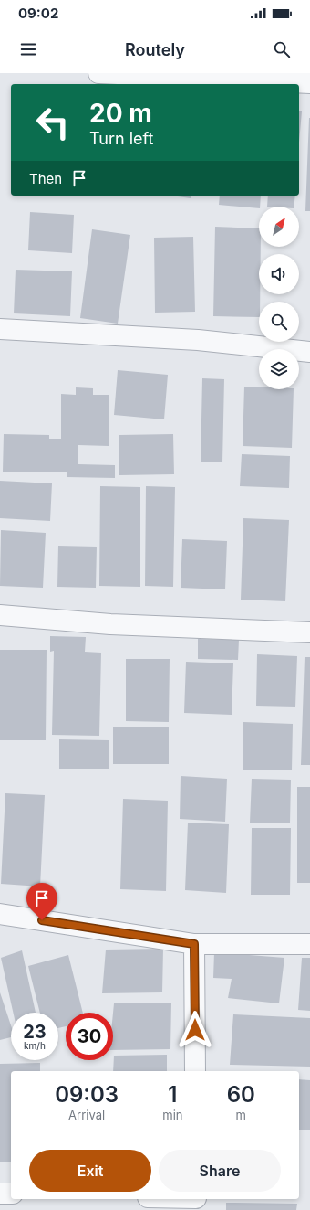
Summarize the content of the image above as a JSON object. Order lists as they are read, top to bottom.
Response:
{
  "north": "top right",
  "page": {
    "status": "09:02",
    "header": "Routely",
    "turn": ["20 m", "Turn left"],
    "then": "Then",
    "speed": "23 km/h",
    "limit": "30",
    "eta": [
      "09:03",
      "Arrival",
      "1",
      "min",
      "60",
      "m"
    ],
    "buttons": ["Exit", "Share"]
  }
}
